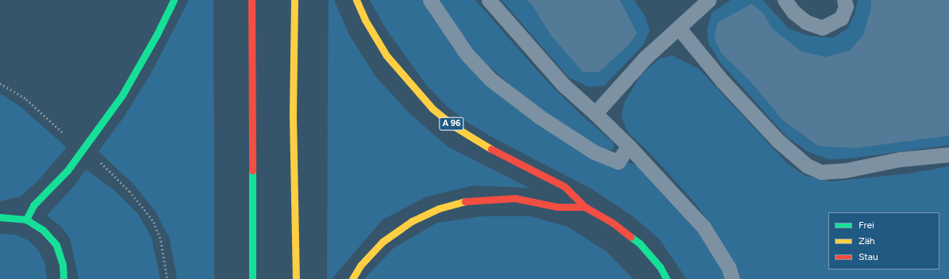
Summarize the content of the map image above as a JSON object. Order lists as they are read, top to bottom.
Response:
{
  "streets": {
    "main road": ["A 96"]
  },
  "legend": ["Frei", "Zäh", "Stau"]
}
